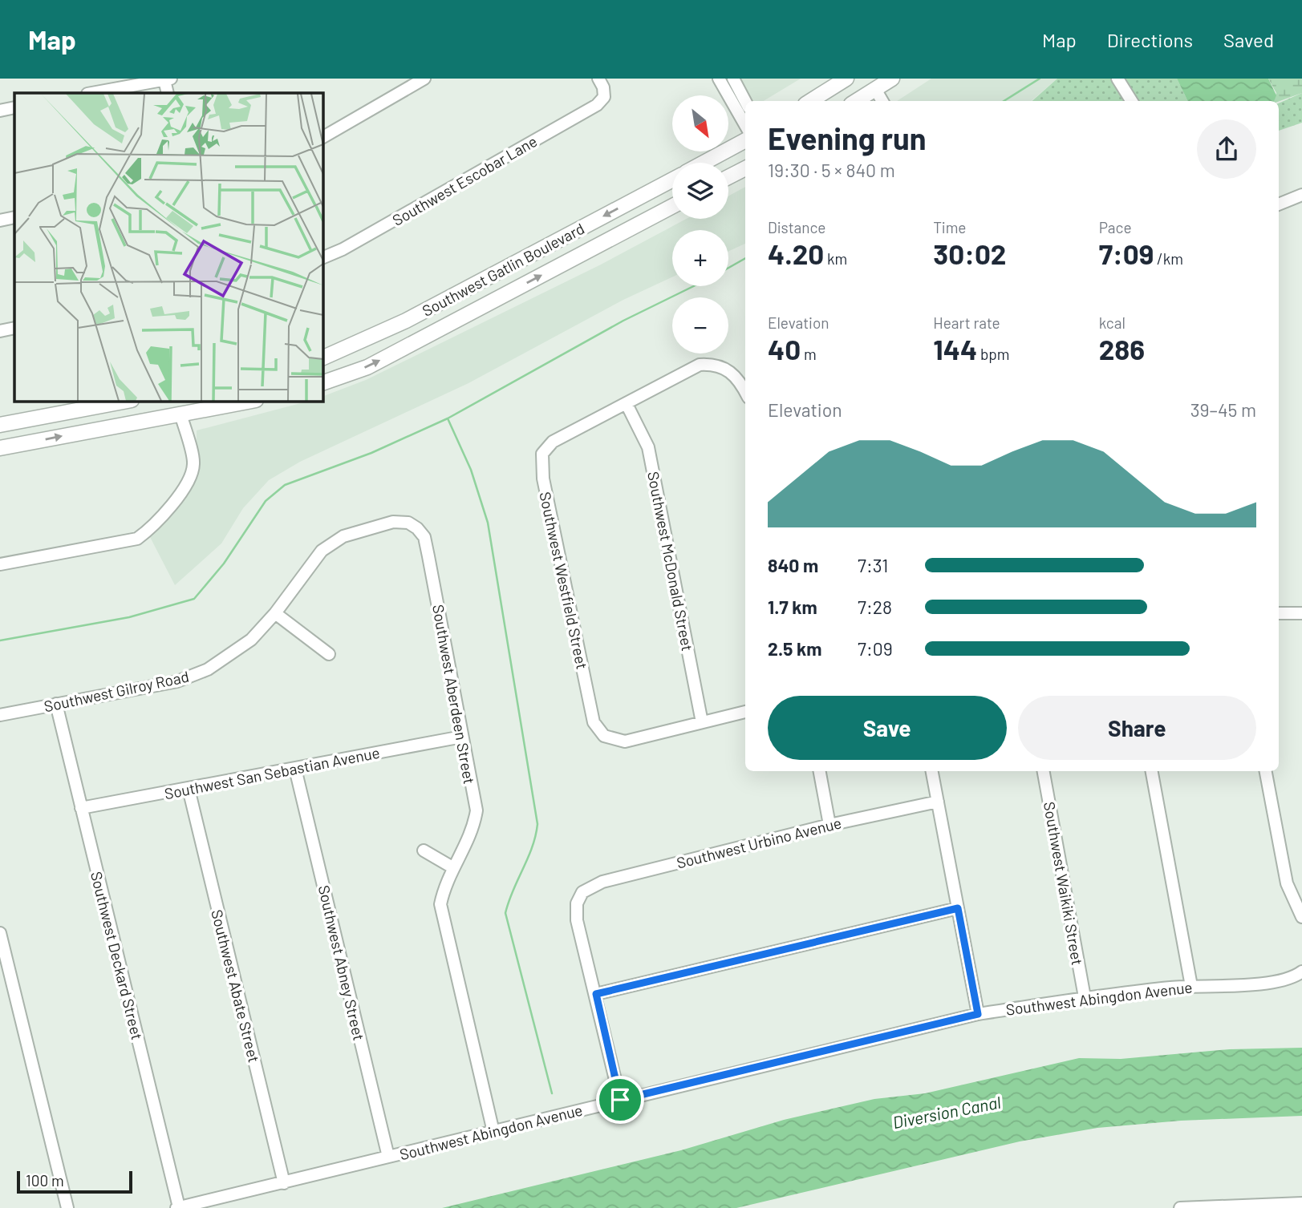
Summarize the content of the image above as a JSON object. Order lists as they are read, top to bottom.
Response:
{
  "streets": {
    "main road": ["Southwest Gatlin Boulevard"],
    "street": [
      "Southwest Escobar Lane",
      "Southwest McDonald Street",
      "Southwest Westfield Street",
      "Southwest Gilroy Road",
      "Southwest Aberdeen Street",
      "Southwest San Sebastian Avenue",
      "Southwest Urbino Avenue",
      "Southwest Waikiki Street",
      "Southwest Deckard Street",
      "Southwest Abney Street",
      "Southwest Abate Street",
      "Southwest Abingdon Avenue"
    ]
  },
  "crossings": [
    ["Southwest McDonald Street", "Southwest Westfield Street"],
    ["Southwest Gilroy Road", "Southwest Aberdeen Street"],
    ["Southwest Gilroy Road", "Southwest Deckard Street"],
    ["Southwest Aberdeen Street", "Southwest San Sebastian Avenue"],
    ["Southwest Aberdeen Street", "Southwest Abingdon Avenue"],
    ["Southwest San Sebastian Avenue", "Southwest Deckard Street"],
    ["Southwest San Sebastian Avenue", "Southwest Abney Street"],
    ["Southwest San Sebastian Avenue", "Southwest Abate Street"],
    ["Southwest Waikiki Street", "Southwest Abingdon Avenue"],
    ["Southwest Deckard Street", "Southwest Abingdon Avenue"],
    ["Southwest Abney Street", "Southwest Abingdon Avenue"],
    ["Southwest Abate Street", "Southwest Abingdon Avenue"]
  ],
  "water": ["Diversion Canal"],
  "scale_bar": "100 m",
  "north": "bottom right",
  "page": {
    "header": "Map",
    "nav": ["Map", "Directions", "Saved"],
    "map_buttons": ["+", "−"],
    "heading": ["Evening run", "19:30 · 5 × 840 m"],
    "stats": [
      ["Distance", "4.20 km"],
      ["Time", "30:02"],
      ["Pace", "7:09 /km"],
      ["Elevation", "40 m"],
      ["Heart rate", "144 bpm"],
      ["kcal", "286"]
    ],
    "chart": ["Elevation", "39–45 m"],
    "list": [
      {
        "name": "840 m",
        "note": "7:31"
      },
      {
        "name": "1.7 km",
        "note": "7:28"
      },
      {
        "name": "2.5 km",
        "note": "7:09"
      }
    ],
    "buttons": ["Save", "Share"],
    "scale": "100 m"
  }
}
